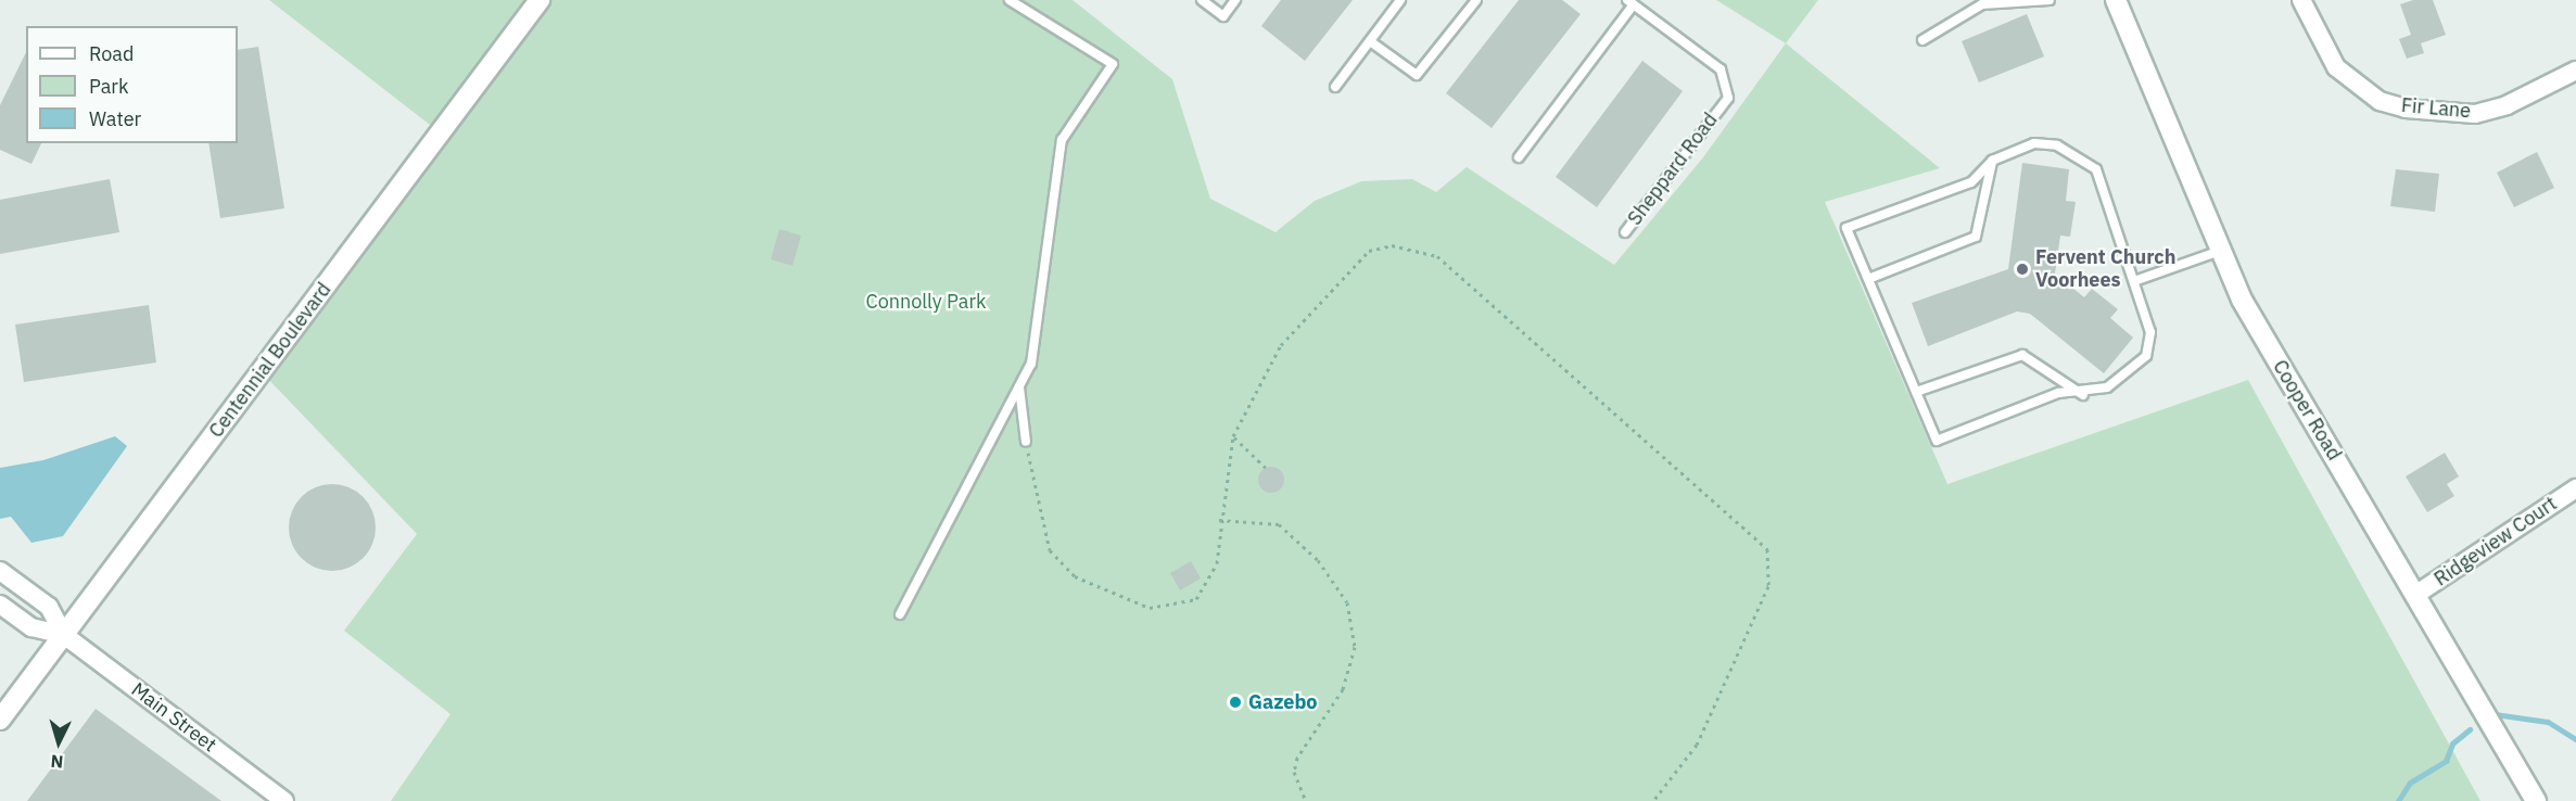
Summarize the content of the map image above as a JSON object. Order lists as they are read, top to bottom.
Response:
{
  "streets": {
    "street": [
      "Fir Lane",
      "Centennial Boulevard",
      "Cooper Road",
      "Ridgeview Court",
      "Main Street"
    ],
    "lane": ["Sheppard Road"]
  },
  "crossings": [
    ["Centennial Boulevard", "Main Street"],
    ["Cooper Road", "Ridgeview Court"]
  ],
  "parks": ["Connolly Park"],
  "places": ["Fervent Church Voorhees", "Gazebo"],
  "legend": ["Road", "Park", "Water"],
  "north": "bottom"
}
